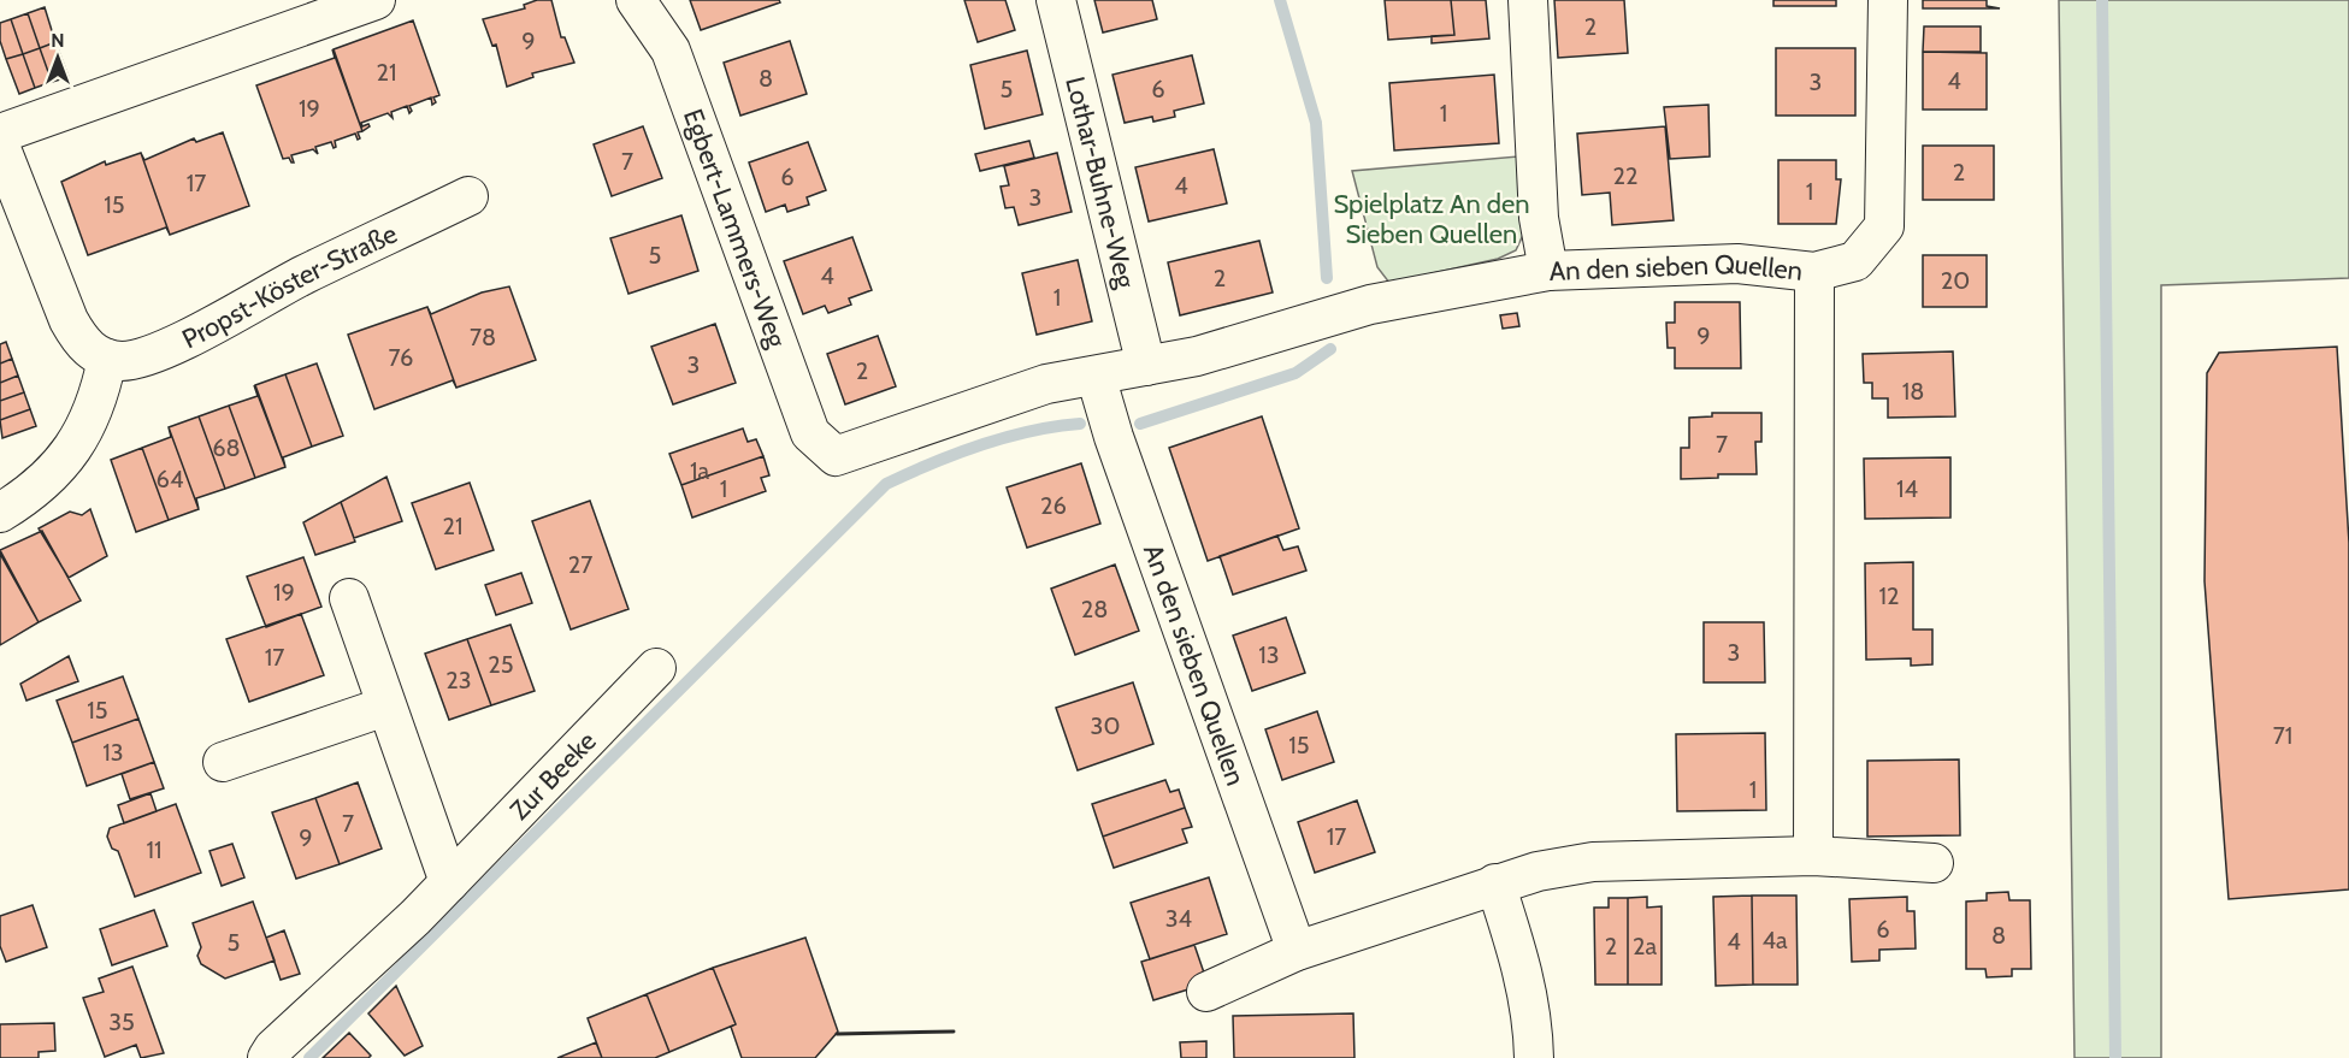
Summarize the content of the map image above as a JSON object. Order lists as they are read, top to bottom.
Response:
{
  "streets": {
    "street": [
      "Lothar-Buhne-Weg",
      "Egbert-Lammers-Weg",
      "An den sieben Quellen",
      "Propst-Köster-Straße",
      "Zur Beeke"
    ]
  },
  "crossings": [
    ["Lothar-Buhne-Weg", "An den sieben Quellen"],
    ["Egbert-Lammers-Weg", "An den sieben Quellen"]
  ],
  "parks": ["Spielplatz An den Sieben Quellen"],
  "house_numbers": [
    "2",
    "9",
    "21",
    "8",
    "4",
    "3",
    "5",
    "6",
    "19",
    "1",
    "7",
    "2",
    "22",
    "6",
    "17",
    "4",
    "1",
    "3",
    "15",
    "5",
    "4",
    "2",
    "20",
    "1",
    "9",
    "78",
    "76",
    "3",
    "2",
    "18",
    "7",
    "68",
    "1a",
    "64",
    "1",
    "14",
    "26",
    "21",
    "27",
    "19",
    "12",
    "28",
    "3",
    "13",
    "17",
    "25",
    "23",
    "15",
    "30",
    "71",
    "15",
    "13",
    "1",
    "7",
    "17",
    "9",
    "11",
    "34",
    "6",
    "8",
    "4a",
    "4",
    "5",
    "2",
    "2a",
    "35"
  ],
  "north": "top"
}
